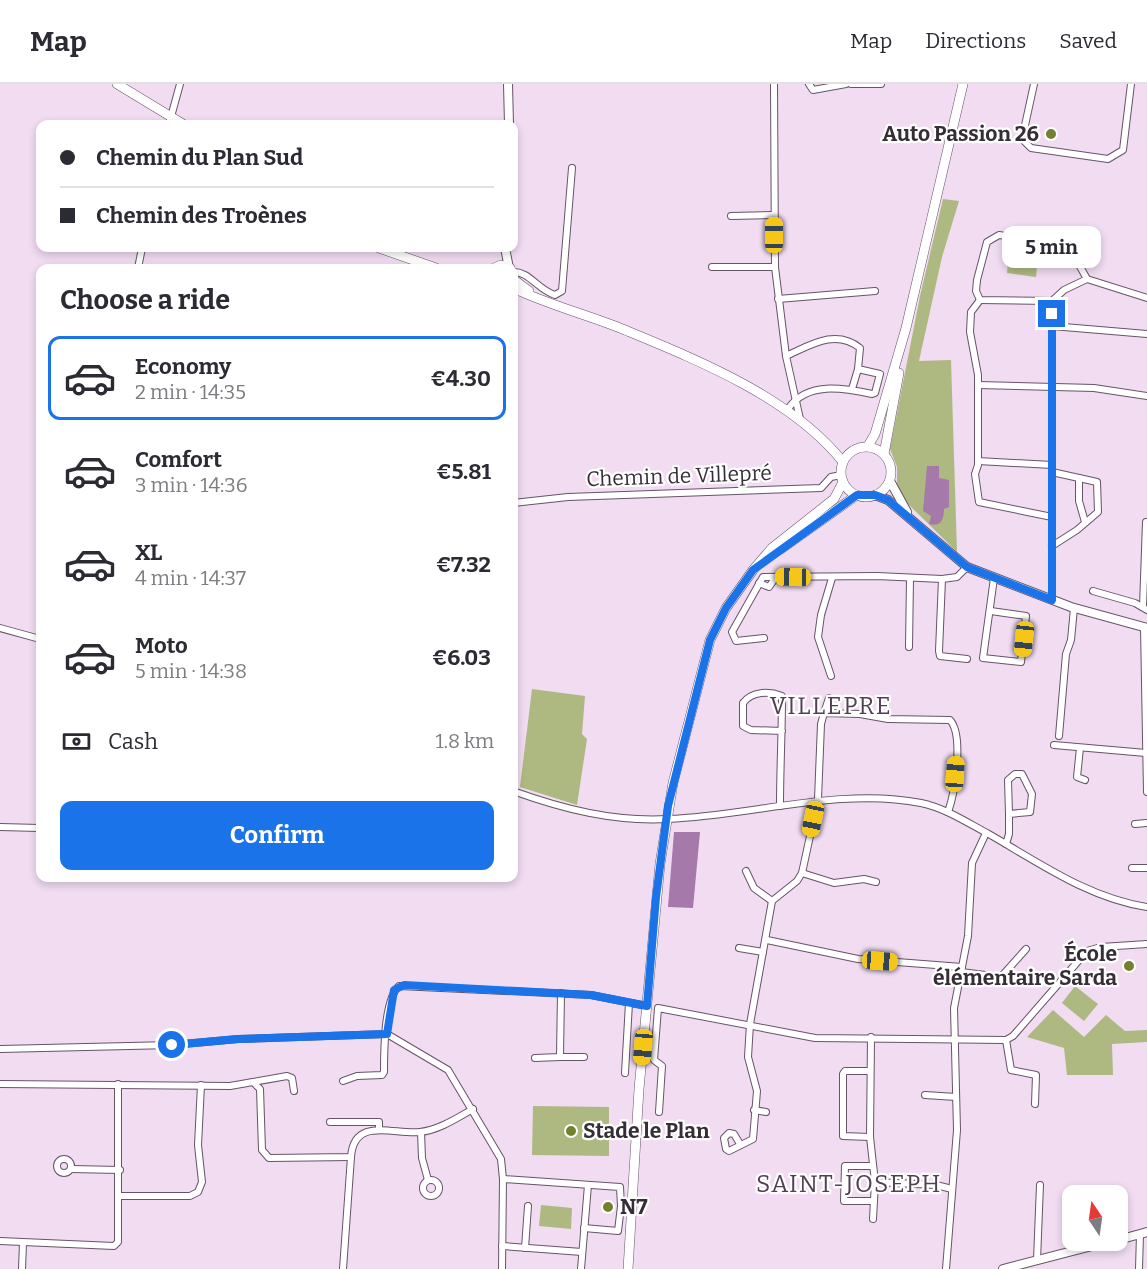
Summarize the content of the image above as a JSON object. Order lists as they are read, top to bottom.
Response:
{
  "streets": {
    "street": ["Chemin de Villepré"]
  },
  "districts": ["VILLEPRE", "SAINT-JOSEPH"],
  "places": [
    "Auto Passion 26",
    "École élémentaire Sarda",
    "Stade le Plan",
    "N7"
  ],
  "north": "top",
  "page": {
    "header": "Map",
    "nav": ["Map", "Directions", "Saved"],
    "banner": ["Chemin du Plan Sud", "Chemin des Troènes"],
    "bubble": "5 min",
    "heading": "Choose a ride",
    "list": [
      {
        "name": "Economy",
        "note": "2 min · 14:35",
        "value": "€4.30"
      },
      {
        "name": "Comfort",
        "note": "3 min · 14:36",
        "value": "€5.81"
      },
      {
        "name": "XL",
        "note": "4 min · 14:37",
        "value": "€7.32"
      },
      {
        "name": "Moto",
        "note": "5 min · 14:38",
        "value": "€6.03"
      }
    ],
    "pay": ["Cash", "1.8 km"],
    "buttons": "Confirm"
  }
}
